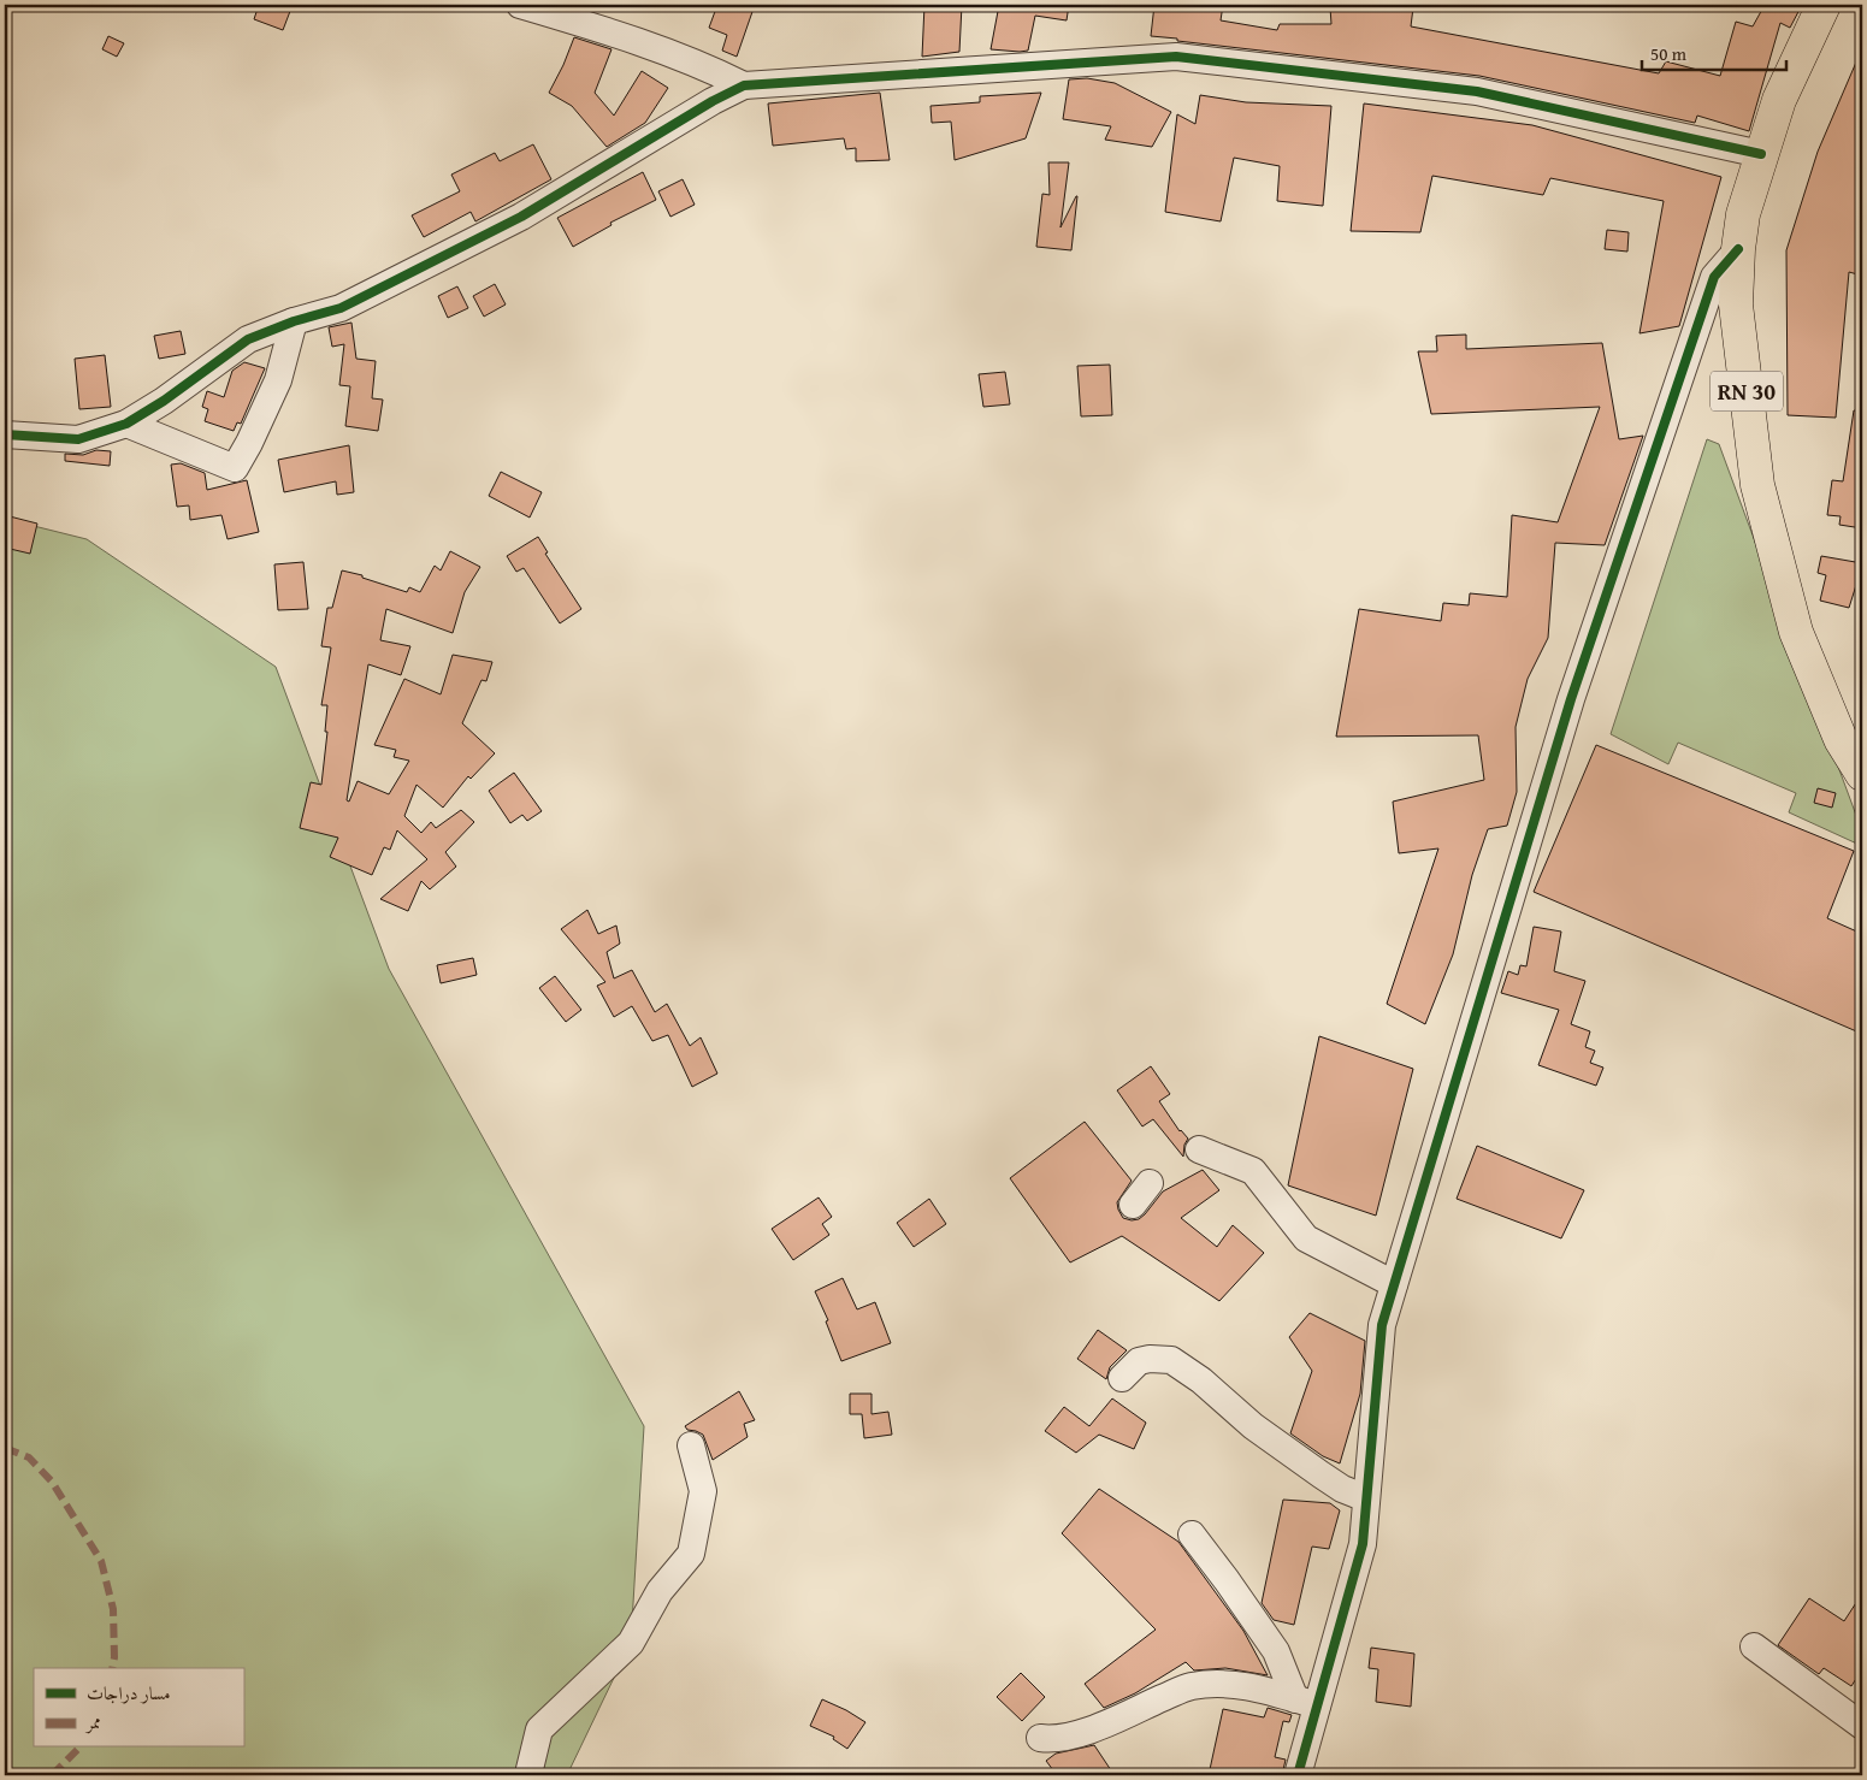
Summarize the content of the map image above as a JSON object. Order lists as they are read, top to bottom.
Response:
{
  "streets": {
    "main road": ["RN 30"]
  },
  "legend": ["مسار دراجات", "ممر"],
  "scale_bar": "50 m"
}
